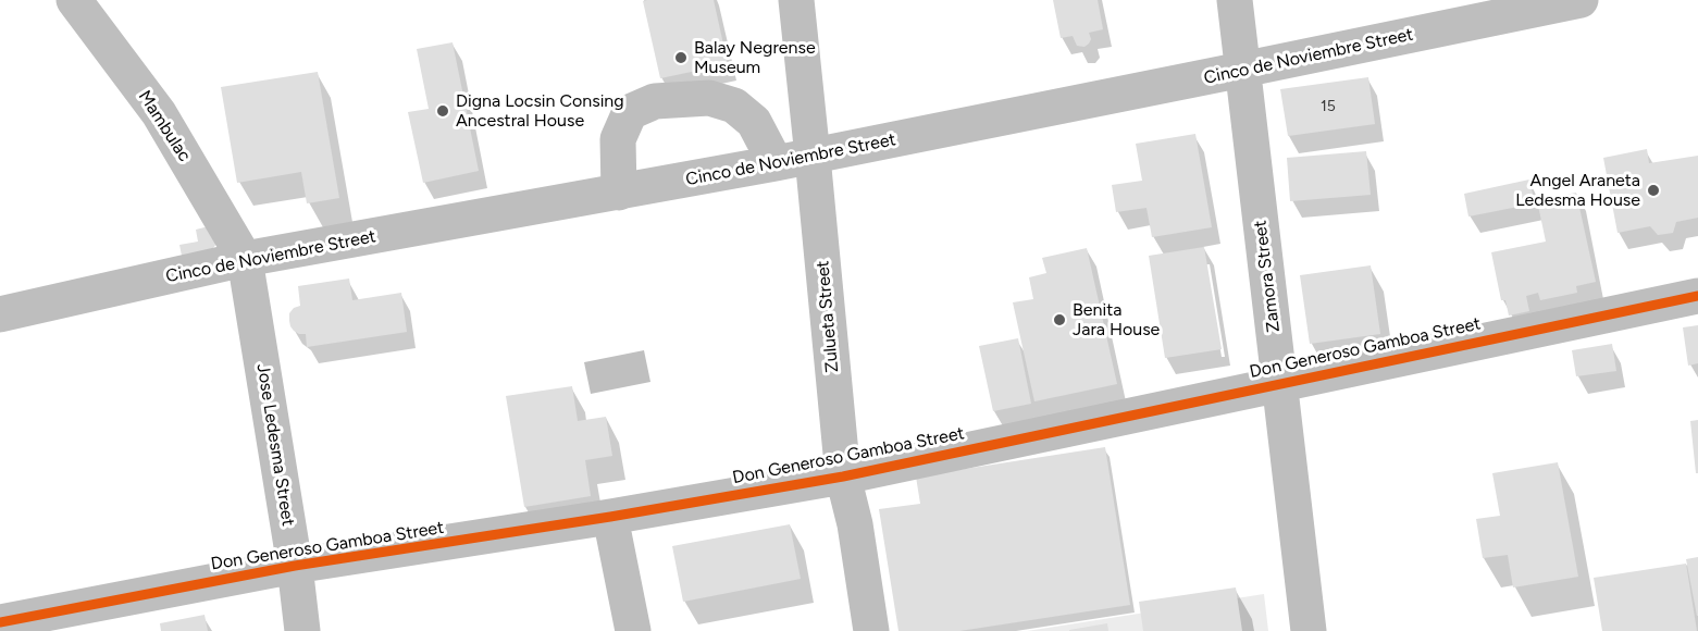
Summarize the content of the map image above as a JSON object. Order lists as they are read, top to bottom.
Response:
{
  "streets": {
    "street": [
      "Cinco de Noviembre Street",
      "Mambulac",
      "Zamora Street",
      "Zulueta Street",
      "Don Generoso Gamboa Street",
      "Jose Ledesma Street"
    ]
  },
  "crossings": [
    ["Cinco de Noviembre Street", "Mambulac"],
    ["Cinco de Noviembre Street", "Zamora Street"],
    ["Cinco de Noviembre Street", "Zulueta Street"],
    ["Cinco de Noviembre Street", "Jose Ledesma Street"],
    ["Mambulac", "Jose Ledesma Street"],
    ["Zamora Street", "Don Generoso Gamboa Street"],
    ["Zulueta Street", "Don Generoso Gamboa Street"],
    ["Don Generoso Gamboa Street", "Jose Ledesma Street"]
  ],
  "places": [
    "Balay Negrense Museum",
    "Digna Locsin Consing Ancestral House",
    "Angel Araneta Ledesma House",
    "Benita Jara House"
  ],
  "house_numbers": ["15"]
}
